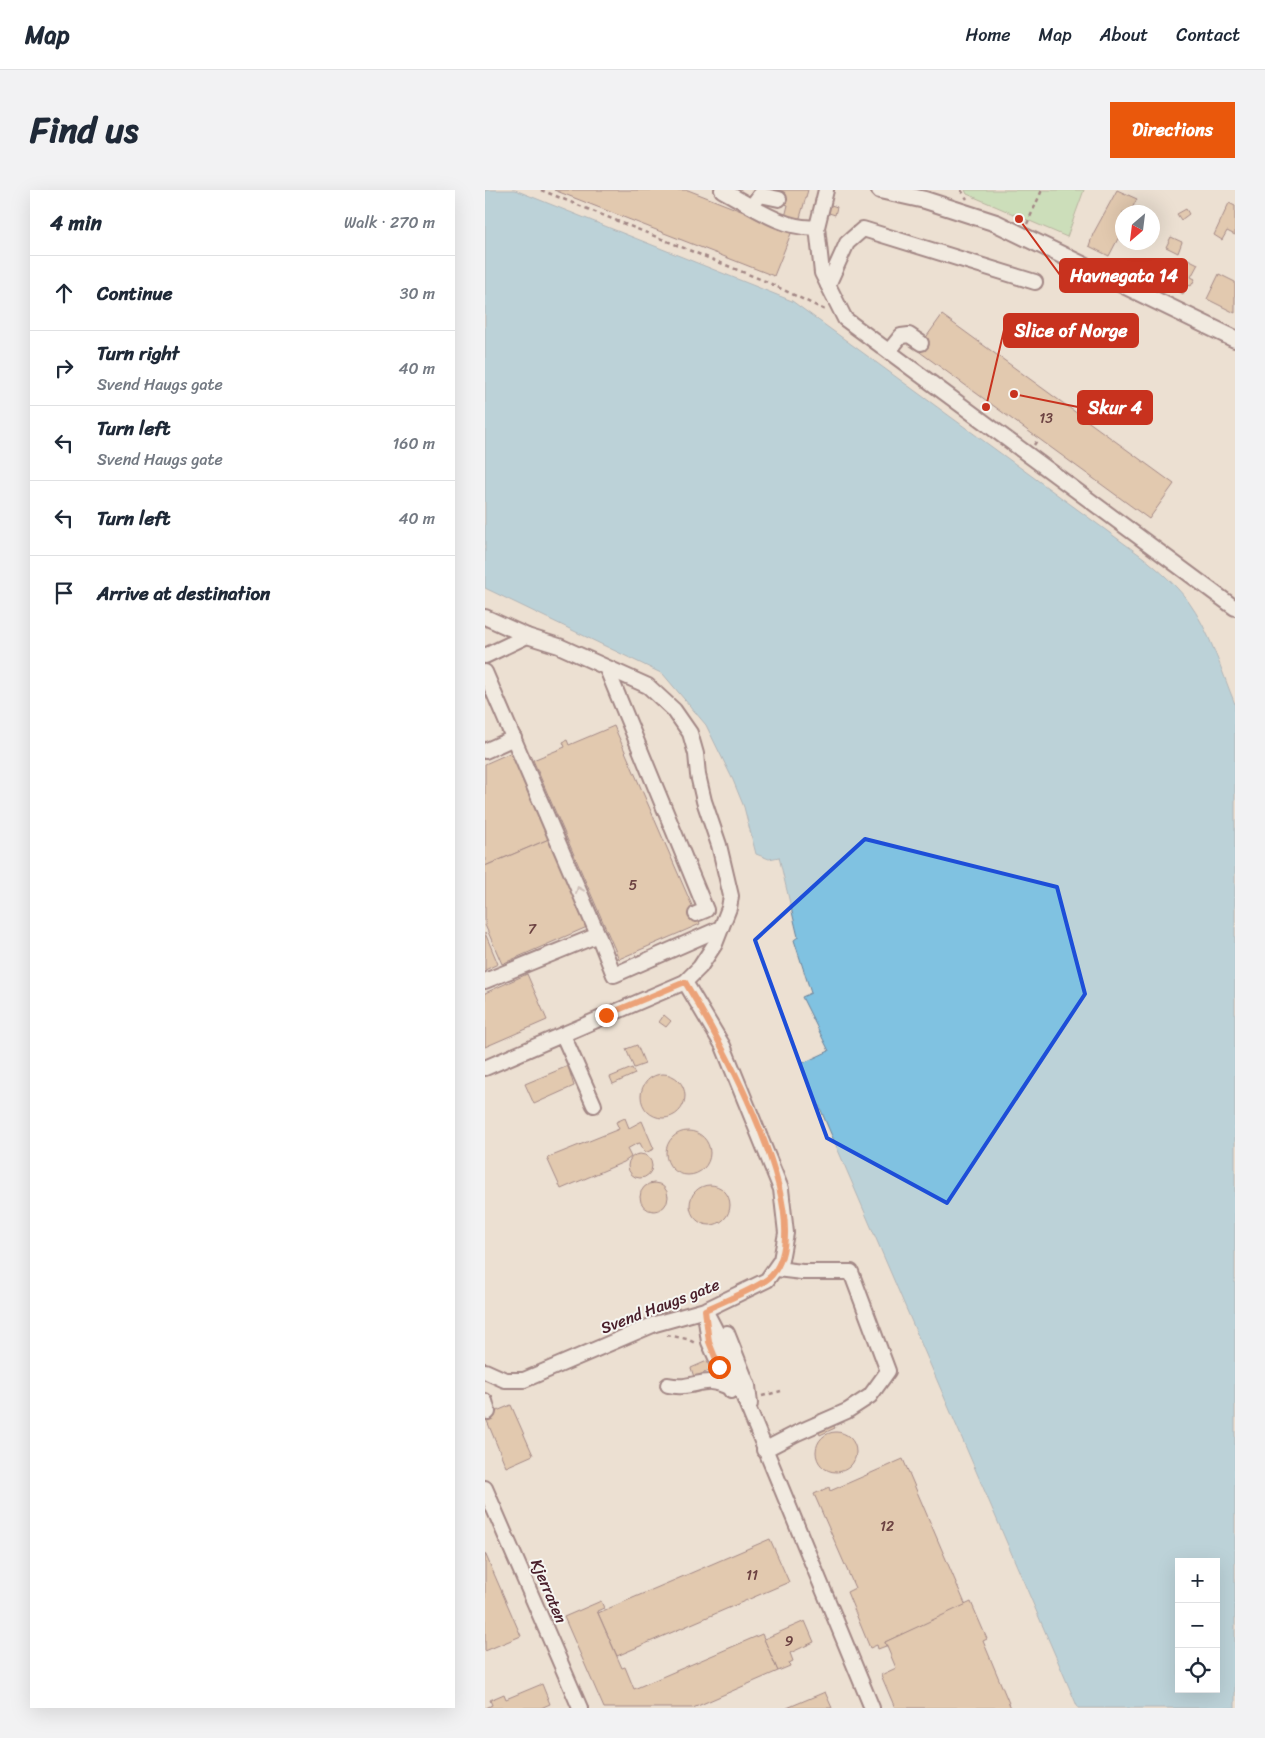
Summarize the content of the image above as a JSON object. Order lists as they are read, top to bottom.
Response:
{
  "streets": {
    "street": ["Svend Haugs gate", "Kjerraten"]
  },
  "places": ["Havnegata 14", "Skur 4", "Slice of Norge"],
  "house_numbers": [
    "13",
    "5",
    "7",
    "12",
    "11",
    "9"
  ],
  "north": "bottom left",
  "page": {
    "header": "Map",
    "nav": [
      "Home",
      "Map",
      "About",
      "Contact"
    ],
    "title": "Find us",
    "buttons": "Directions",
    "heading": ["4 min", "Walk · 270 m"],
    "list": [
      ["Continue", "30 m"],
      ["Turn right", "Svend Haugs gate", "40 m"],
      ["Turn left", "Svend Haugs gate", "160 m"],
      ["Turn left", "40 m"],
      "Arrive at destination"
    ],
    "map_buttons": ["+", "−"]
  }
}
